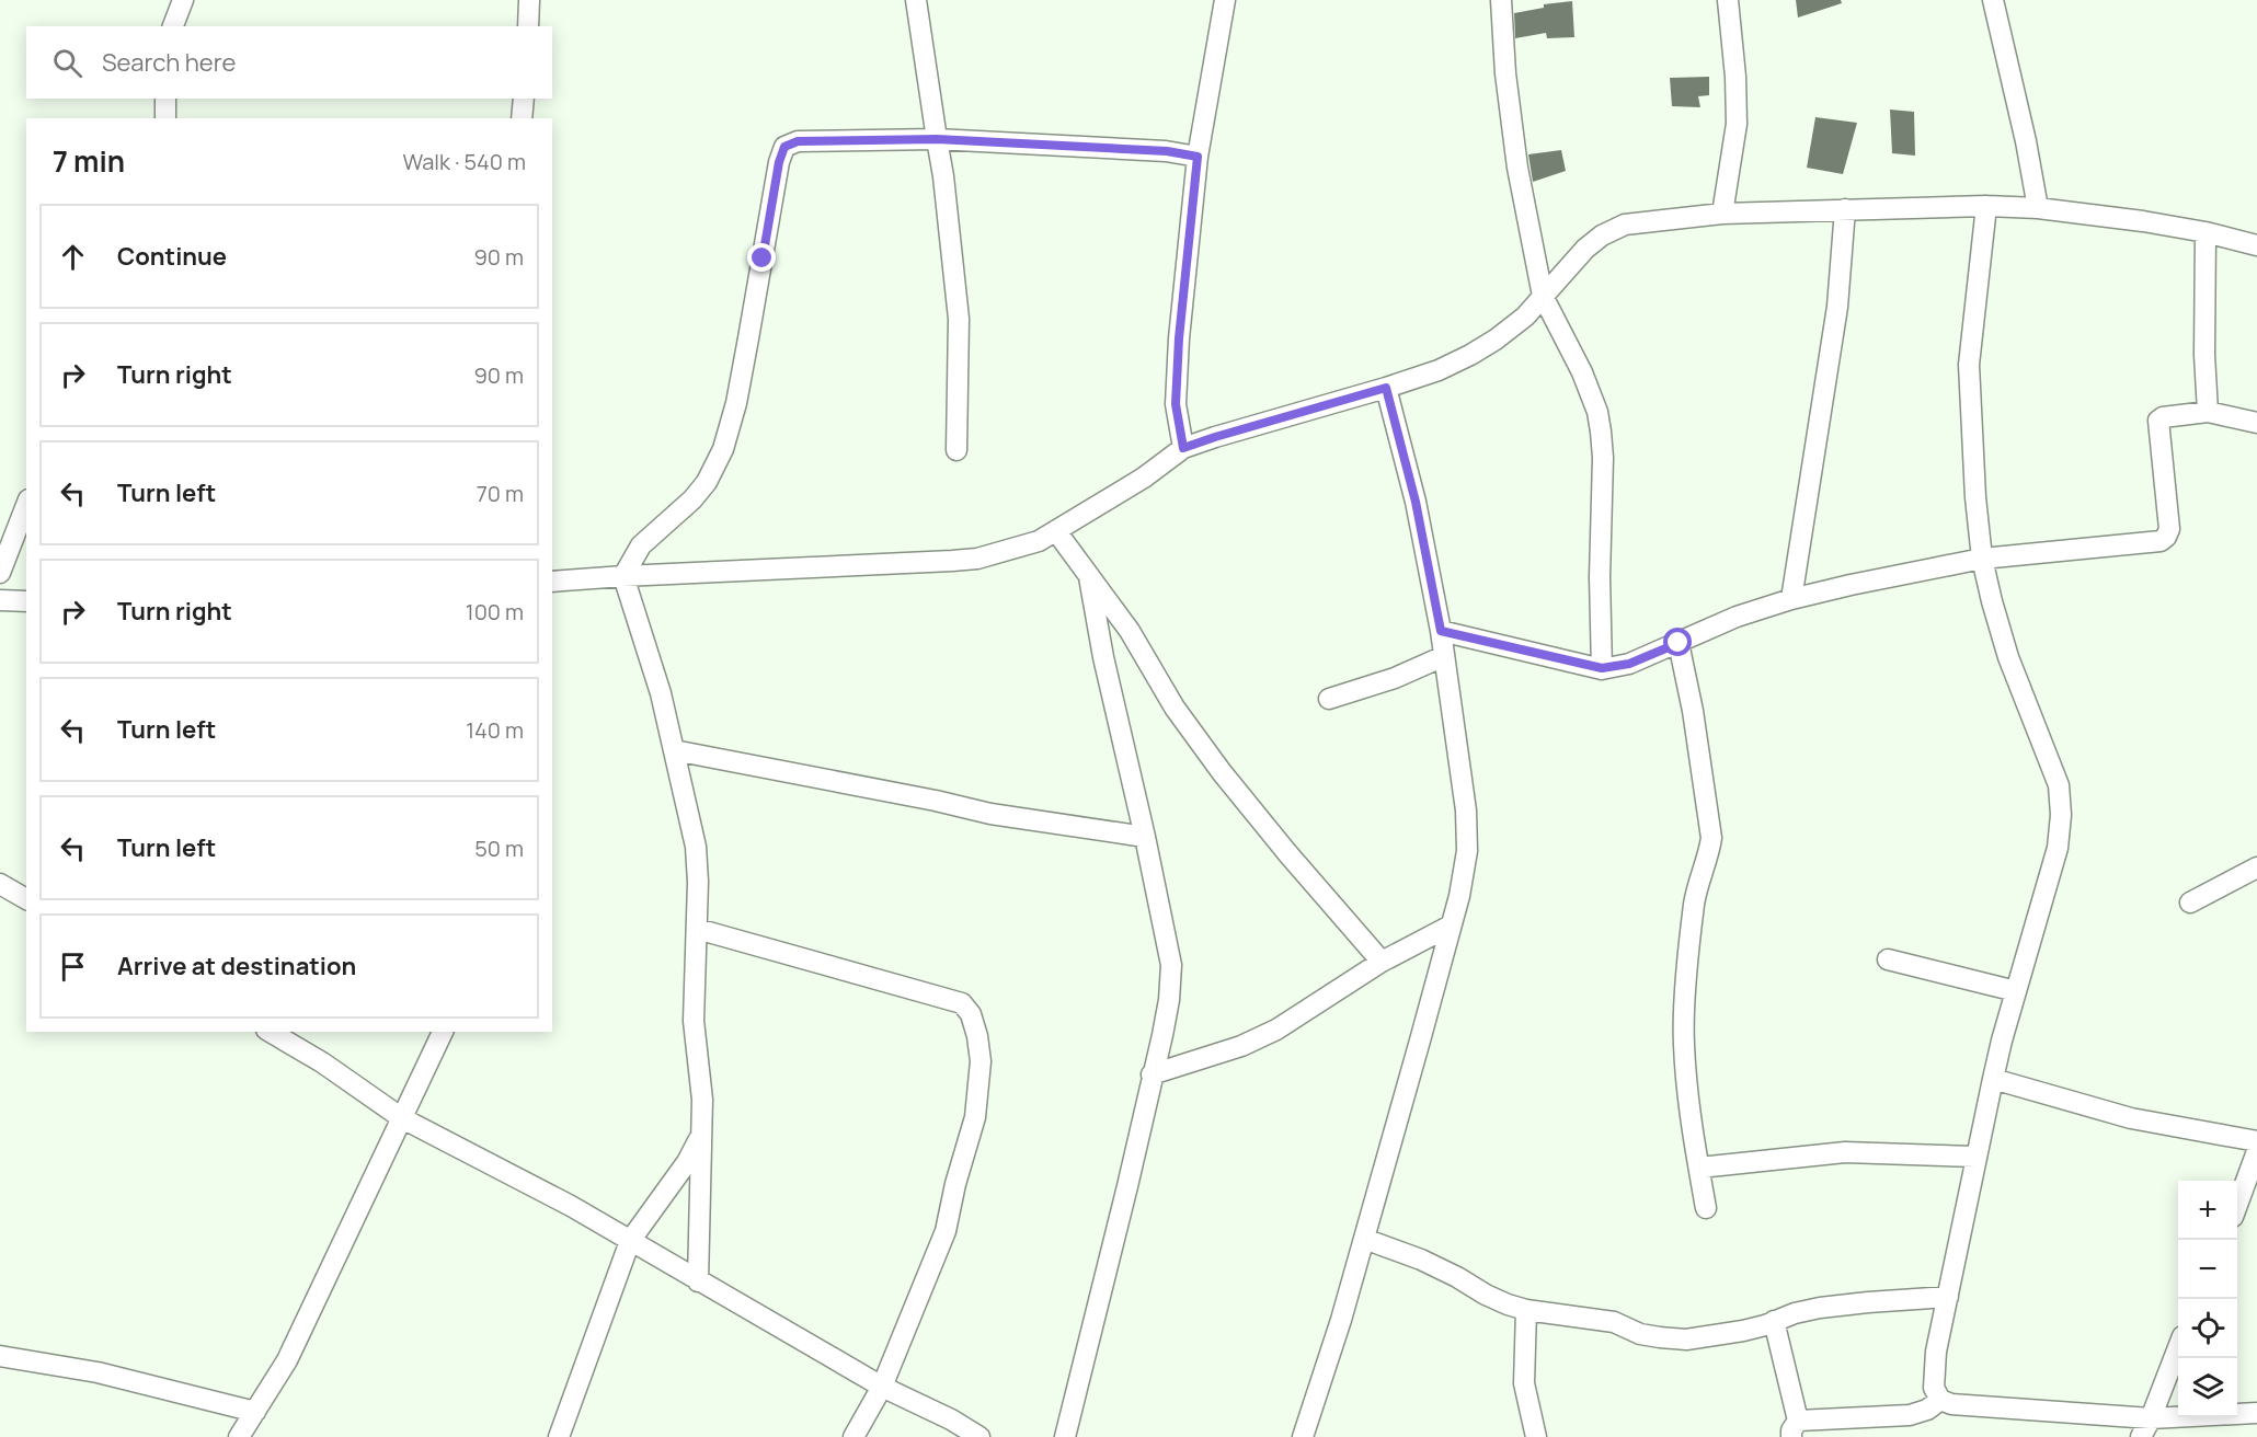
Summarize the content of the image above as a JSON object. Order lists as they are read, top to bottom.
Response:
{
  "page": {
    "search": "Search here",
    "heading": ["7 min", "Walk · 540 m"],
    "list": [
      ["Continue", "90 m"],
      ["Turn right", "90 m"],
      ["Turn left", "70 m"],
      ["Turn right", "100 m"],
      ["Turn left", "140 m"],
      ["Turn left", "50 m"],
      "Arrive at destination"
    ],
    "map_buttons": ["+", "−"]
  }
}
